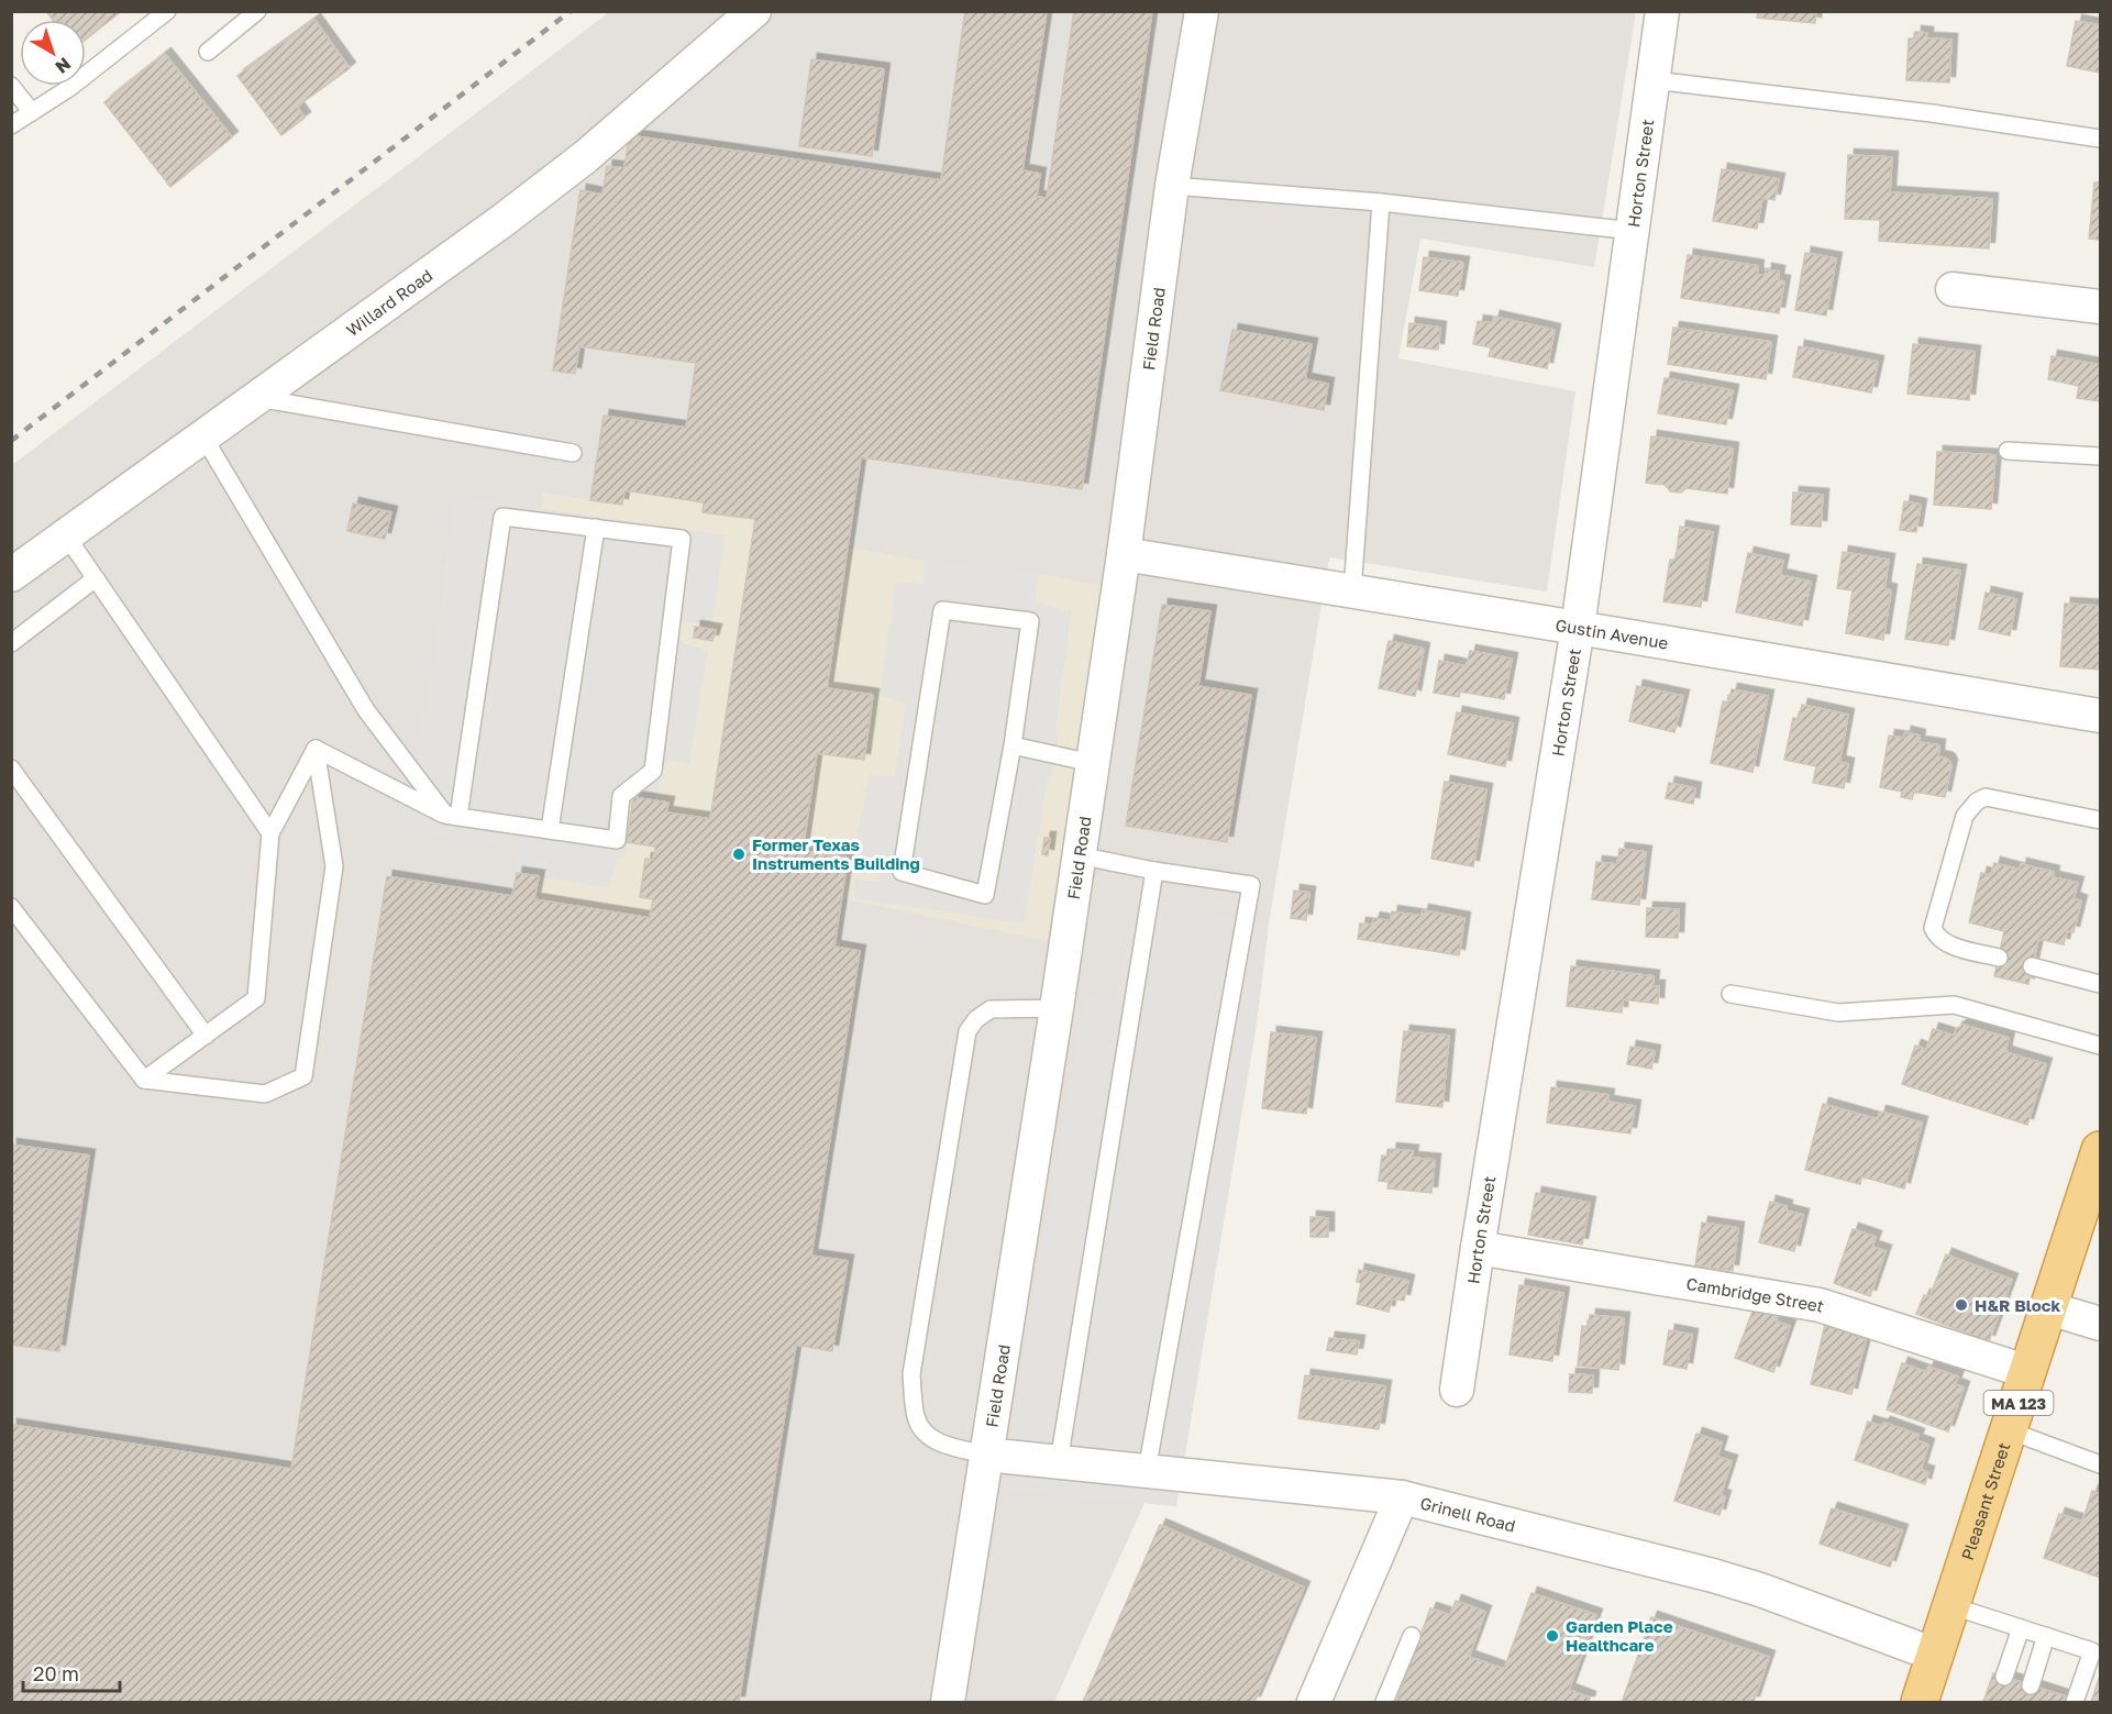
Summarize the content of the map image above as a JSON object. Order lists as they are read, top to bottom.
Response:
{
  "streets": {
    "highway": ["MA 123", "Pleasant Street"],
    "street": [
      "Horton Street",
      "Willard Road",
      "Field Road",
      "Gustin Avenue",
      "Cambridge Street",
      "Grinell Road"
    ]
  },
  "crossings": [
    ["Horton Street", "Gustin Avenue"],
    ["Horton Street", "Cambridge Street"],
    ["Field Road", "Gustin Avenue"],
    ["Field Road", "Grinell Road"],
    ["Cambridge Street", "Pleasant Street"],
    ["Pleasant Street", "Grinell Road"]
  ],
  "places": ["Former Texas Instruments Building", "H&R Block", "Garden Place Healthcare"],
  "scale_bar": "20 m",
  "north": "bottom right"
}
